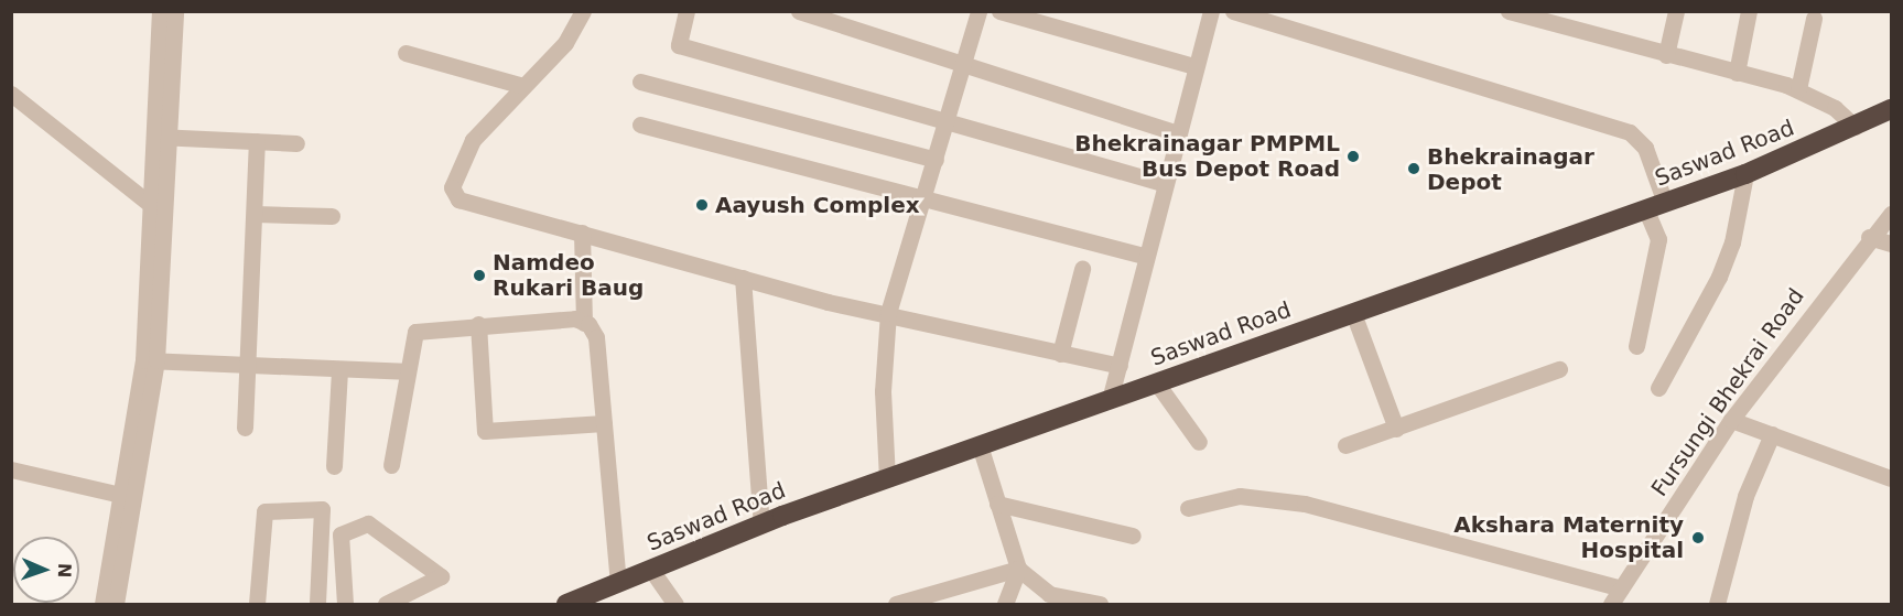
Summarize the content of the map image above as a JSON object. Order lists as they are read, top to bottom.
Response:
{
  "streets": {
    "highway": ["Saswad Road"],
    "street": ["Fursungi Bhekrai Road"]
  },
  "places": [
    "Bhekrainagar PMPML Bus Depot Road",
    "Bhekrainagar Depot",
    "Aayush Complex",
    "Namdeo Rukari Baug",
    "Akshara Maternity Hospital"
  ],
  "north": "right"
}
